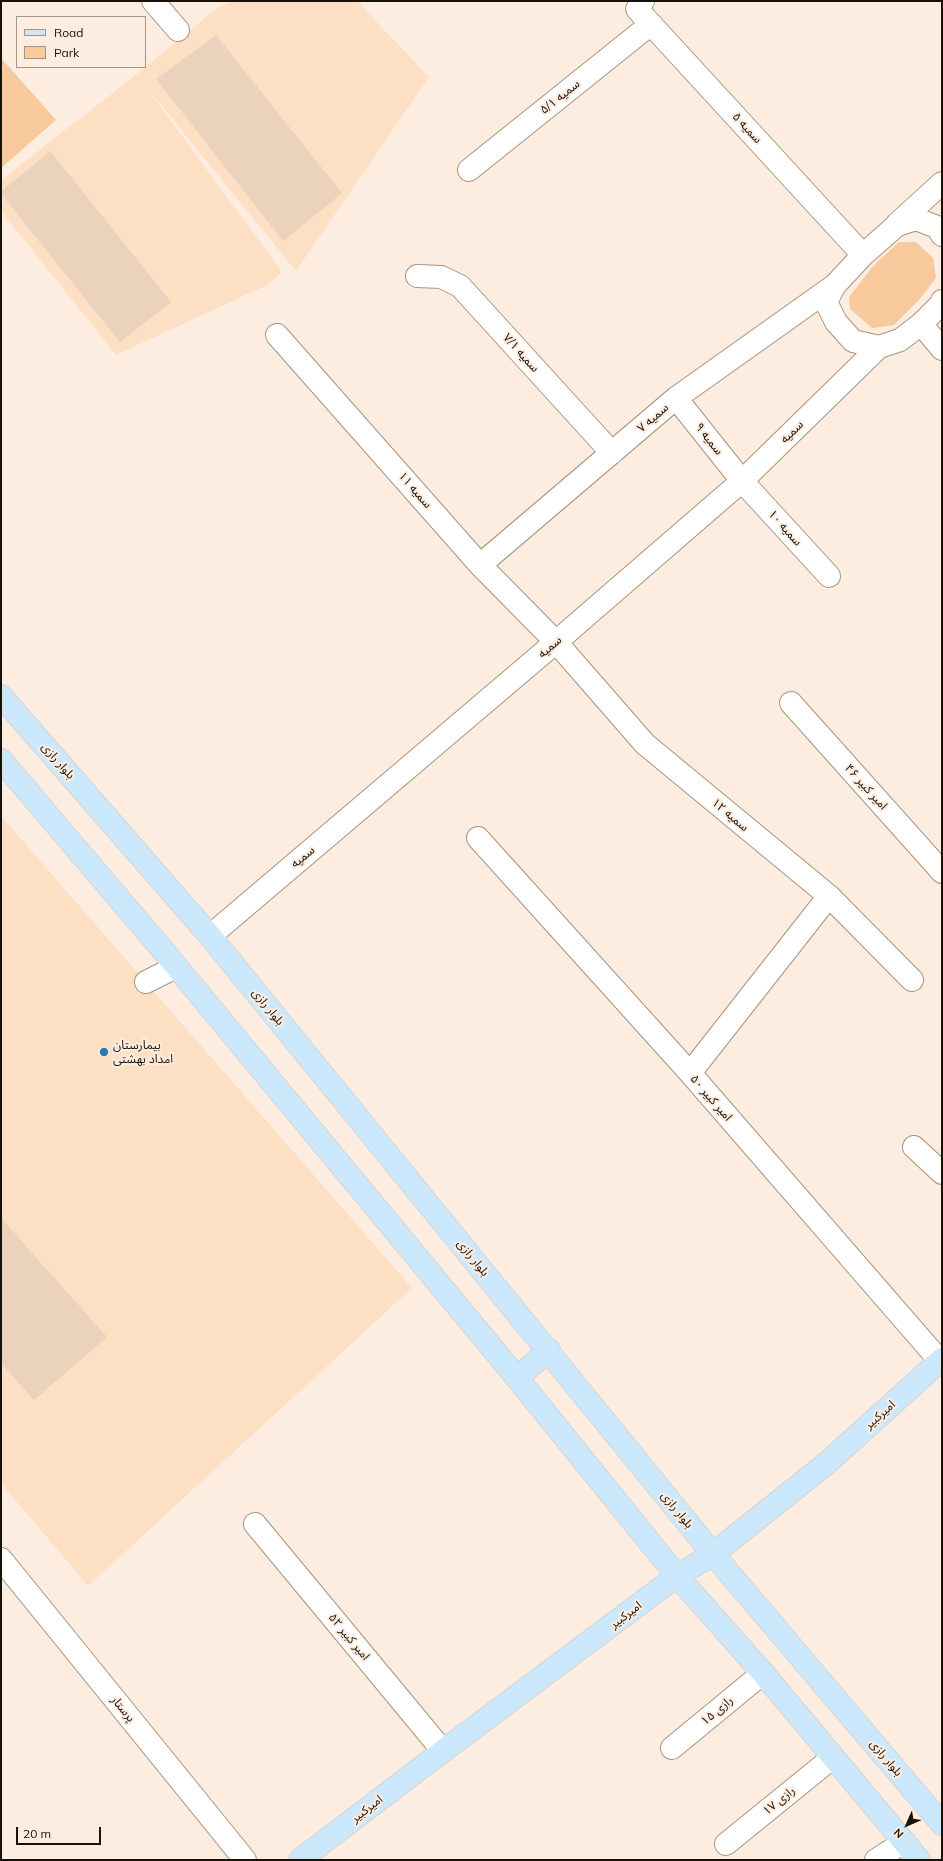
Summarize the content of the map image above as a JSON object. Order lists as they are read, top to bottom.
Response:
{
  "streets": {
    "main road": ["بلوار رازی", "امیرکبیر"],
    "street": [
      "سمیه ۵/۱",
      "سمیه ۵",
      "سمیه ۷/۱",
      "سمیه ۷",
      "سمیه",
      "سمیه ۹",
      "سمیه ۱۱",
      "سمیه ۱۰",
      "امیر کبیر ۴۶",
      "سمیه ۱۲",
      "امیر کبیر ۵۰",
      "امیر کبیر ۵۲",
      "پرستار",
      "رازی ۱۵",
      "رازی ۱۷"
    ]
  },
  "crossings": [
    ["سمیه ۵/۱", "سمیه ۵"],
    ["سمیه ۷/۱", "سمیه ۷"],
    ["سمیه ۷", "سمیه ۹"],
    ["سمیه ۷", "سمیه ۱۱"],
    ["سمیه", "سمیه ۹"],
    ["سمیه", "سمیه ۱۱"],
    ["سمیه", "سمیه ۱۰"],
    ["سمیه", "بلوار رازی"],
    ["سمیه", "سمیه ۱۲"],
    ["سمیه ۹", "سمیه ۱۰"],
    ["سمیه ۱۱", "سمیه ۱۲"],
    ["بلوار رازی", "امیرکبیر"],
    ["امیر کبیر ۵۰", "امیرکبیر"],
    ["امیرکبیر", "امیر کبیر ۵۲"]
  ],
  "places": ["بیمارستان امداد بهشتی"],
  "legend": ["Road", "Park"],
  "scale_bar": "20 m",
  "north": "bottom left"
}
